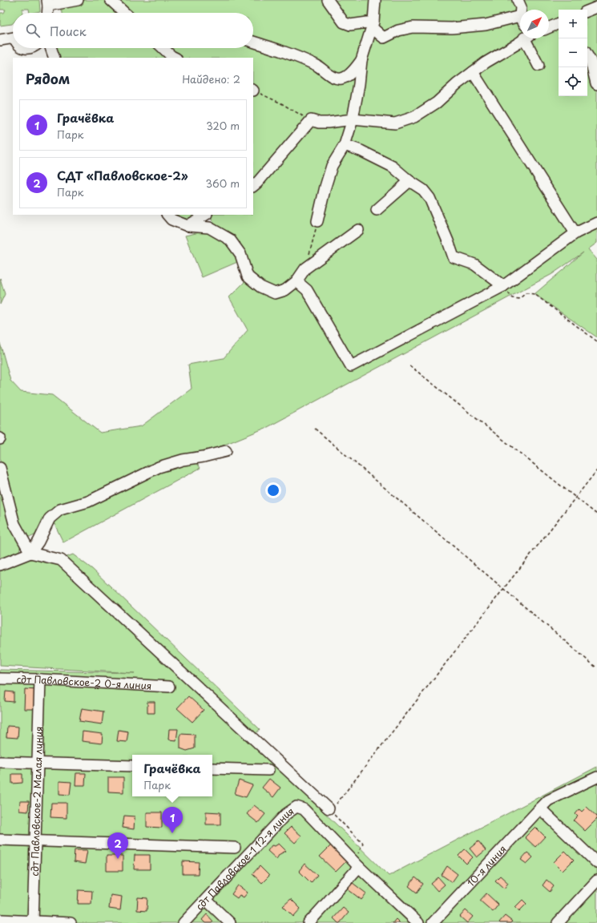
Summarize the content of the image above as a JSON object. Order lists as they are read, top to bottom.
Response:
{
  "streets": {
    "street": [
      "сдт Павловское-2 0-я линия",
      "сдт Павловское-2 Малая линия",
      "сдт Павловское-1 12-я линия",
      "10-я линия"
    ]
  },
  "crossings": [
    ["сдт Павловское-2 0-я линия", "сдт Павловское-2 Малая линия"]
  ],
  "north": "top right",
  "page": {
    "map_buttons": ["+", "−"],
    "search": "Поиск",
    "heading": ["Рядом", "Найдено: 2"],
    "list": [
      {
        "mark": "1",
        "name": "Грачёвка",
        "note": "Парк",
        "value": "320 m"
      },
      {
        "mark": "2",
        "name": "СДТ «Павловское-2»",
        "note": "Парк",
        "value": "360 m"
      }
    ],
    "popup": ["Грачёвка", "Парк"],
    "pins": ["1", "2"]
  }
}
